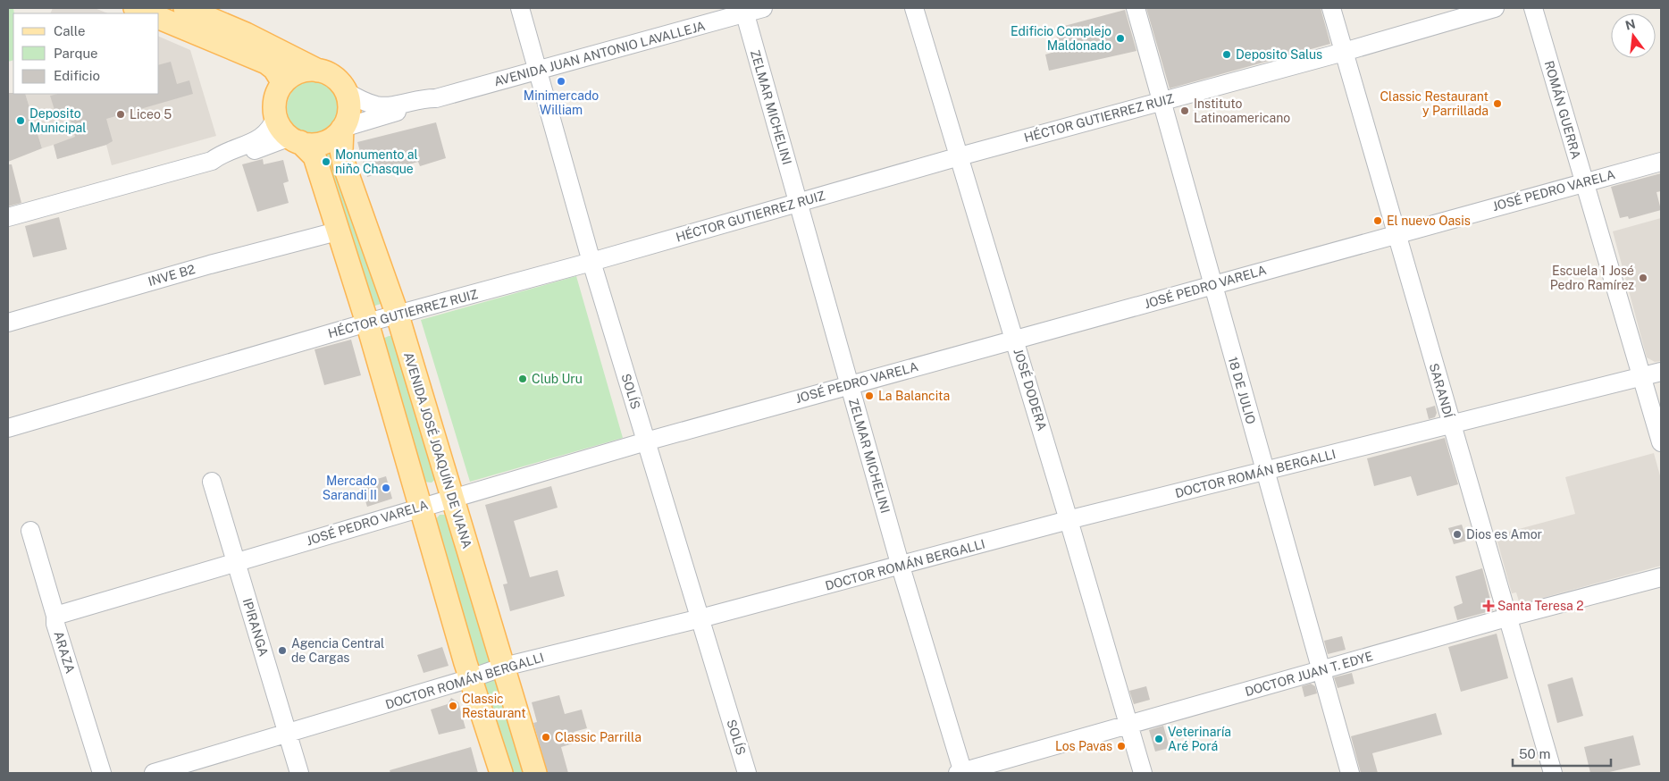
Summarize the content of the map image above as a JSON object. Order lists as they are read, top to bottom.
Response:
{
  "streets": {
    "main road": ["AVENIDA JOSÉ JOAQUÍN DE VIANA"],
    "street": [
      "AVENIDA JUAN ANTONIO LAVALLEJA",
      "ZELMAR MICHELINI",
      "ROMÁN GUERRA",
      "HÉCTOR GUTIERREZ RUIZ",
      "JOSÉ PEDRO VARELA",
      "INVE B2",
      "JOSÉ DODERA",
      "18 DE JULIO",
      "SARANDÍ",
      "SOLÍS",
      "DOCTOR ROMÁN BERGALLI",
      "IPIRANGA",
      "ARAZA",
      "DOCTOR JUAN T. EDYE"
    ]
  },
  "crossings": [
    ["AVENIDA JUAN ANTONIO LAVALLEJA", "ZELMAR MICHELINI"],
    ["AVENIDA JUAN ANTONIO LAVALLEJA", "SOLÍS"],
    ["AVENIDA JUAN ANTONIO LAVALLEJA", "AVENIDA JOSÉ JOAQUÍN DE VIANA"],
    ["ZELMAR MICHELINI", "HÉCTOR GUTIERREZ RUIZ"],
    ["ZELMAR MICHELINI", "JOSÉ PEDRO VARELA"],
    ["ZELMAR MICHELINI", "DOCTOR ROMÁN BERGALLI"],
    ["ZELMAR MICHELINI", "DOCTOR JUAN T. EDYE"],
    ["ROMÁN GUERRA", "JOSÉ PEDRO VARELA"],
    ["ROMÁN GUERRA", "DOCTOR ROMÁN BERGALLI"],
    ["HÉCTOR GUTIERREZ RUIZ", "JOSÉ DODERA"],
    ["HÉCTOR GUTIERREZ RUIZ", "18 DE JULIO"],
    ["HÉCTOR GUTIERREZ RUIZ", "SARANDÍ"],
    ["HÉCTOR GUTIERREZ RUIZ", "SOLÍS"],
    ["HÉCTOR GUTIERREZ RUIZ", "AVENIDA JOSÉ JOAQUÍN DE VIANA"],
    ["JOSÉ PEDRO VARELA", "JOSÉ DODERA"],
    ["JOSÉ PEDRO VARELA", "18 DE JULIO"],
    ["JOSÉ PEDRO VARELA", "SARANDÍ"],
    ["JOSÉ PEDRO VARELA", "SOLÍS"],
    ["JOSÉ PEDRO VARELA", "AVENIDA JOSÉ JOAQUÍN DE VIANA"],
    ["JOSÉ PEDRO VARELA", "IPIRANGA"],
    ["JOSÉ PEDRO VARELA", "ARAZA"],
    ["JOSÉ DODERA", "DOCTOR ROMÁN BERGALLI"],
    ["JOSÉ DODERA", "DOCTOR JUAN T. EDYE"],
    ["18 DE JULIO", "DOCTOR ROMÁN BERGALLI"],
    ["18 DE JULIO", "DOCTOR JUAN T. EDYE"],
    ["SARANDÍ", "DOCTOR ROMÁN BERGALLI"],
    ["SARANDÍ", "DOCTOR JUAN T. EDYE"],
    ["SOLÍS", "DOCTOR ROMÁN BERGALLI"],
    ["AVENIDA JOSÉ JOAQUÍN DE VIANA", "DOCTOR ROMÁN BERGALLI"],
    ["DOCTOR ROMÁN BERGALLI", "IPIRANGA"]
  ],
  "places": {
    "other": [
      "Edificio Complejo Maldonado",
      "Deposito Salus",
      "Minimercado William",
      "Classic Restaurant y Parrillada",
      "Instituto Latinoamericano",
      "Liceo 5",
      "Deposito Municipal",
      "Monumento al niño Chasque",
      "El nuevo Oasis",
      "Escuela 1 José Pedro Ramírez",
      "Club Uru",
      "La Balancita",
      "Mercado Sarandi II",
      "Dios es Amor",
      "Agencia Central de Cargas",
      "Classic Restaurant",
      "Classic Parrilla",
      "Veterinaría Aré Porá",
      "Los Pavas"
    ],
    "health": ["Santa Teresa 2"]
  },
  "legend": ["Calle", "Parque", "Edificio"],
  "scale_bar": "50 m",
  "north": "top"
}
